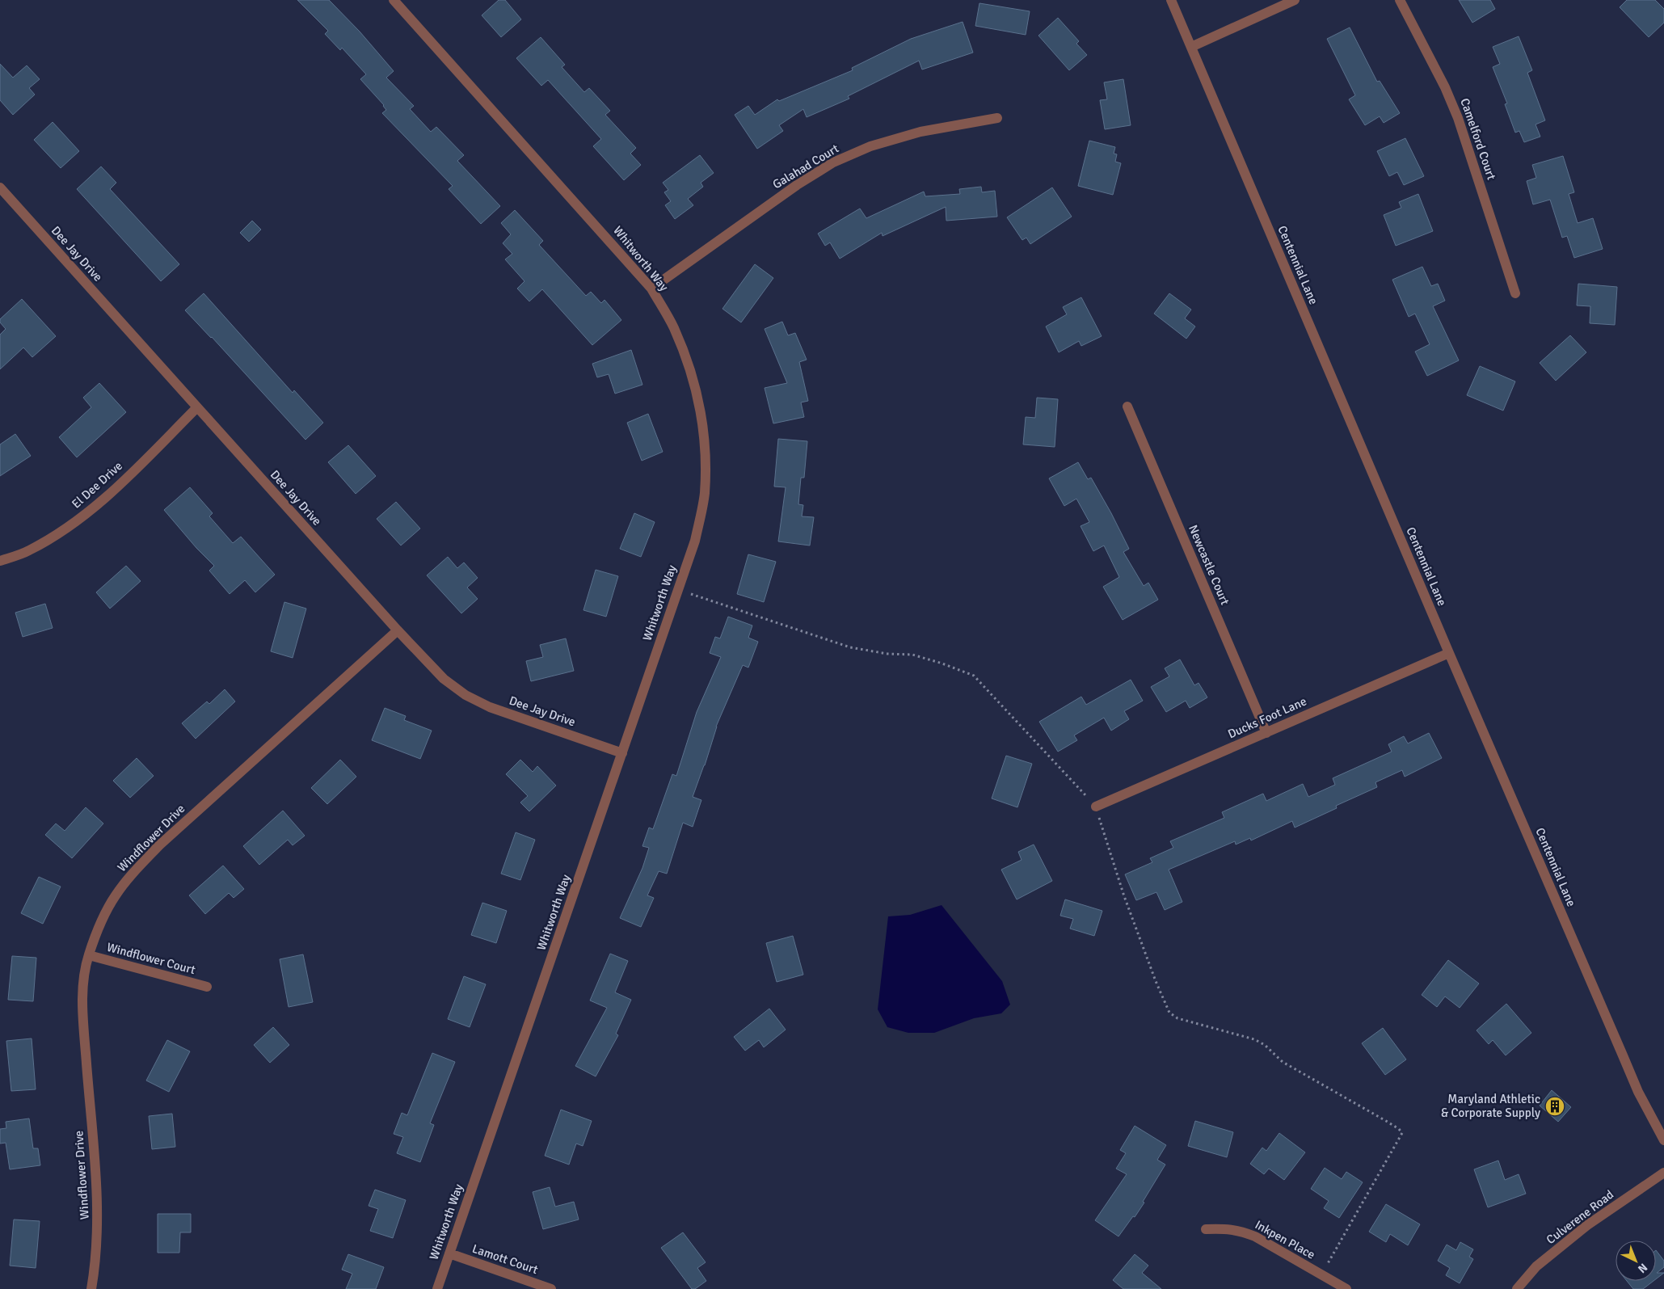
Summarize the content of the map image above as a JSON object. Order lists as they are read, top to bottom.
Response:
{
  "streets": {
    "street": [
      "Camelford Court",
      "Galahad Court",
      "Dee Jay Drive",
      "Whitworth Way",
      "Centennial Lane",
      "El Dee Drive",
      "Newcastle Court",
      "Ducks Foot Lane",
      "Windflower Drive",
      "Windflower Court",
      "Culverene Road",
      "Inkpen Place",
      "Lamott Court"
    ]
  },
  "crossings": [
    ["Galahad Court", "Whitworth Way"],
    ["Dee Jay Drive", "Whitworth Way"],
    ["Dee Jay Drive", "El Dee Drive"],
    ["Dee Jay Drive", "Windflower Drive"],
    ["Whitworth Way", "Lamott Court"],
    ["Centennial Lane", "Ducks Foot Lane"],
    ["Newcastle Court", "Ducks Foot Lane"],
    ["Windflower Drive", "Windflower Court"]
  ],
  "places": {
    "building": ["Maryland Athletic & Corporate Supply"]
  },
  "north": "bottom right"
}
